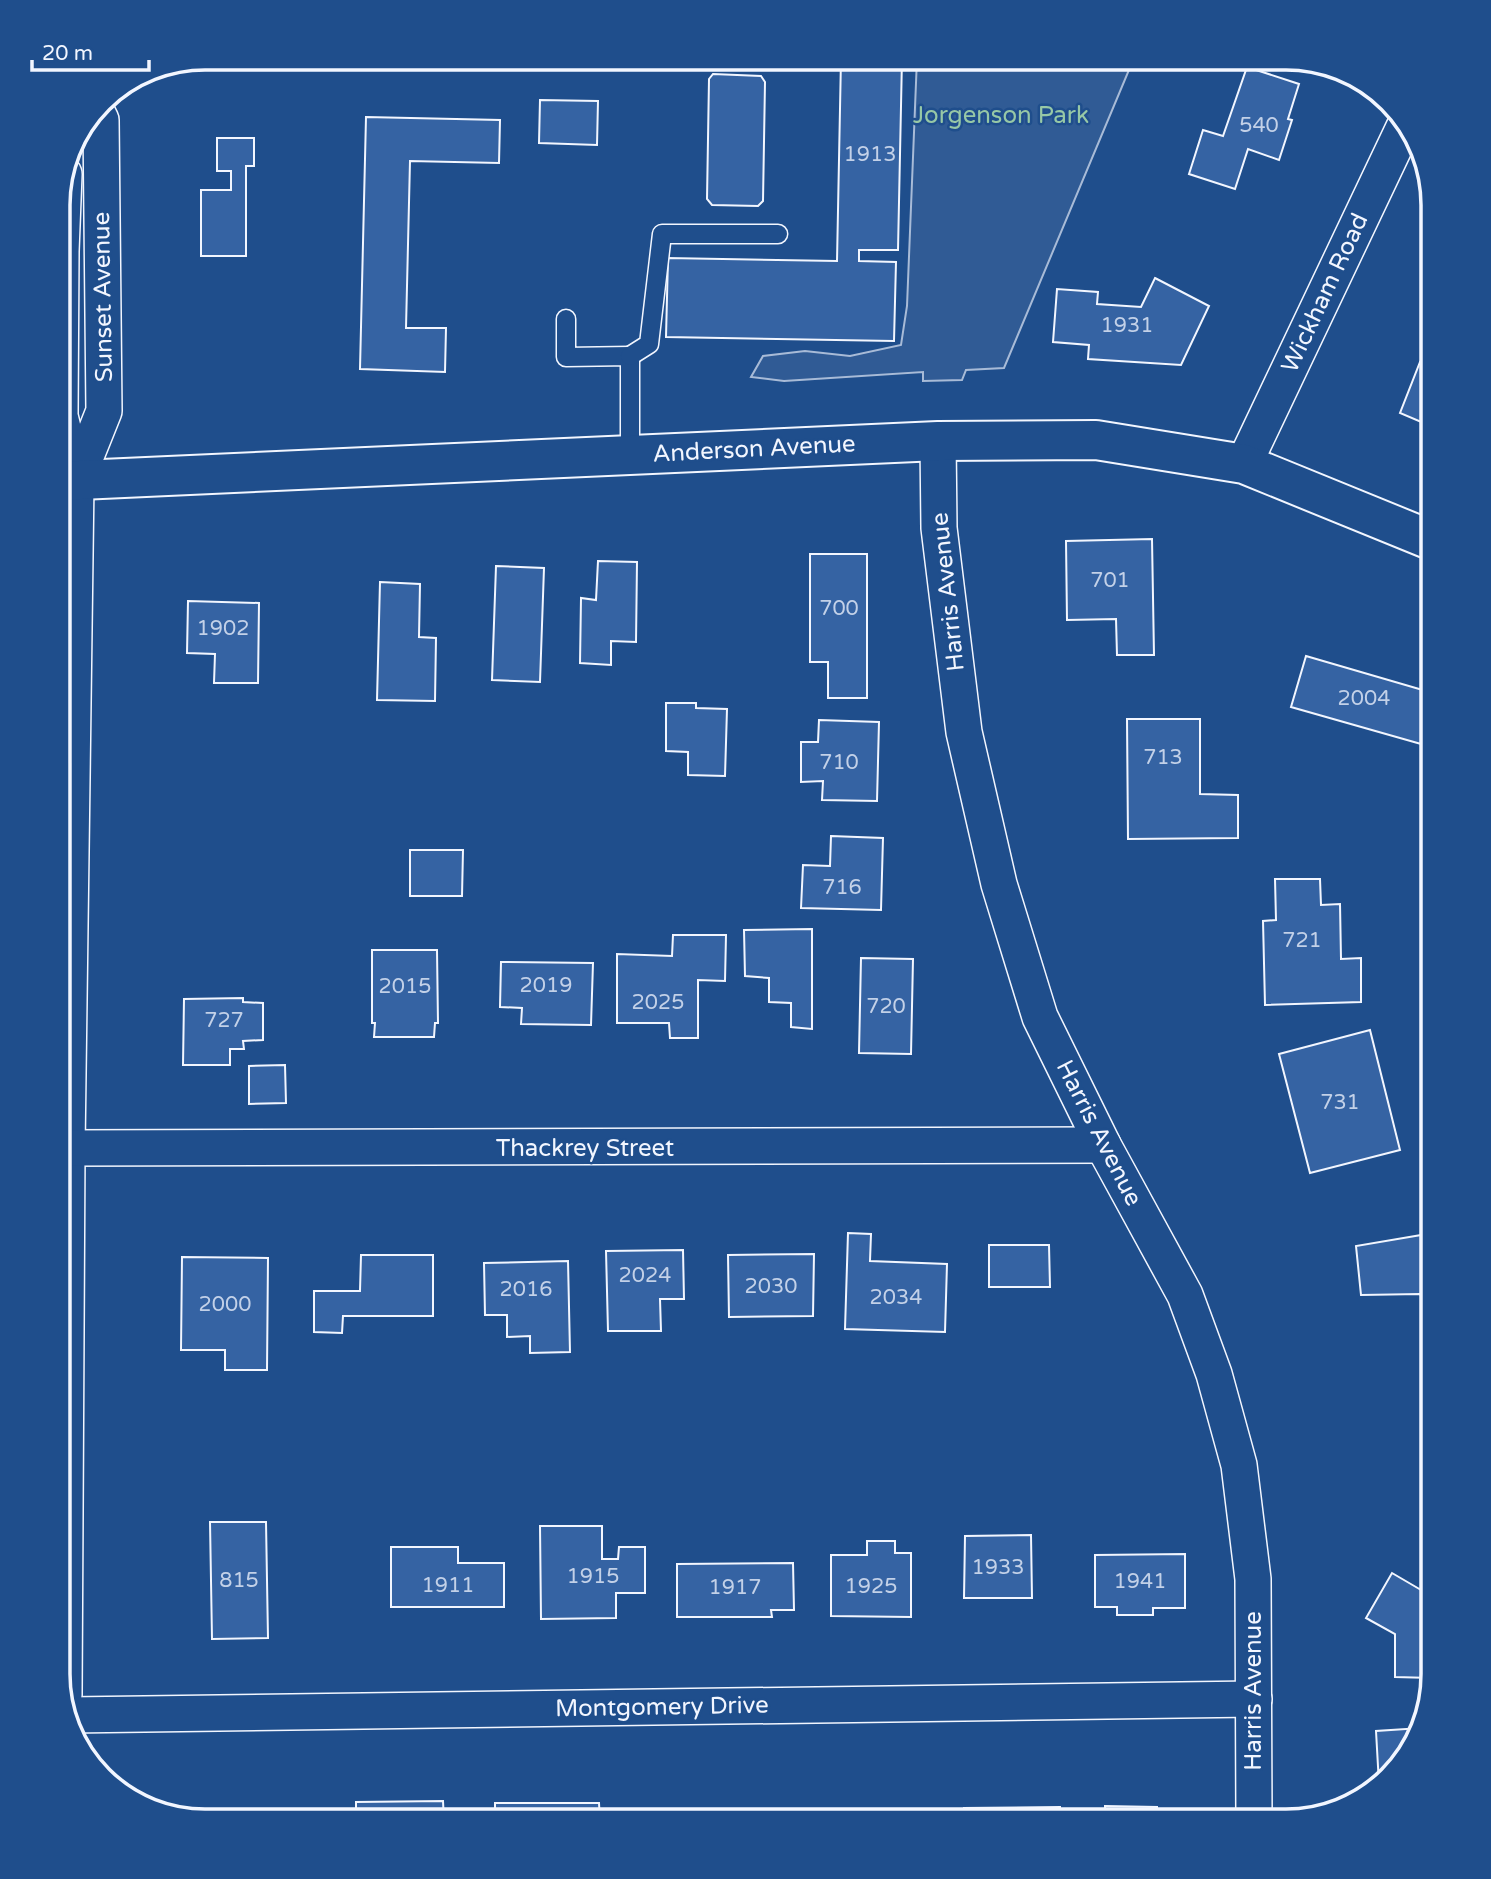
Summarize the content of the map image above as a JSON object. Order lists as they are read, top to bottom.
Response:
{
  "streets": {
    "main road": ["Anderson Avenue"],
    "street": [
      "Wickham Road",
      "Sunset Avenue",
      "Harris Avenue",
      "Thackrey Street",
      "Montgomery Drive"
    ]
  },
  "crossings": [
    ["Wickham Road", "Anderson Avenue"],
    ["Anderson Avenue", "Harris Avenue"],
    ["Harris Avenue", "Thackrey Street"],
    ["Harris Avenue", "Montgomery Drive"]
  ],
  "parks": ["Jorgenson Park"],
  "house_numbers": [
    "540",
    "1913",
    "1931",
    "701",
    "700",
    "1902",
    "2004",
    "713",
    "710",
    "716",
    "721",
    "2019",
    "2015",
    "2025",
    "720",
    "727",
    "731",
    "2024",
    "2030",
    "2016",
    "2034",
    "2000",
    "1933",
    "1915",
    "815",
    "1941",
    "1911",
    "1925",
    "1917"
  ],
  "scale_bar": "20 m"
}
